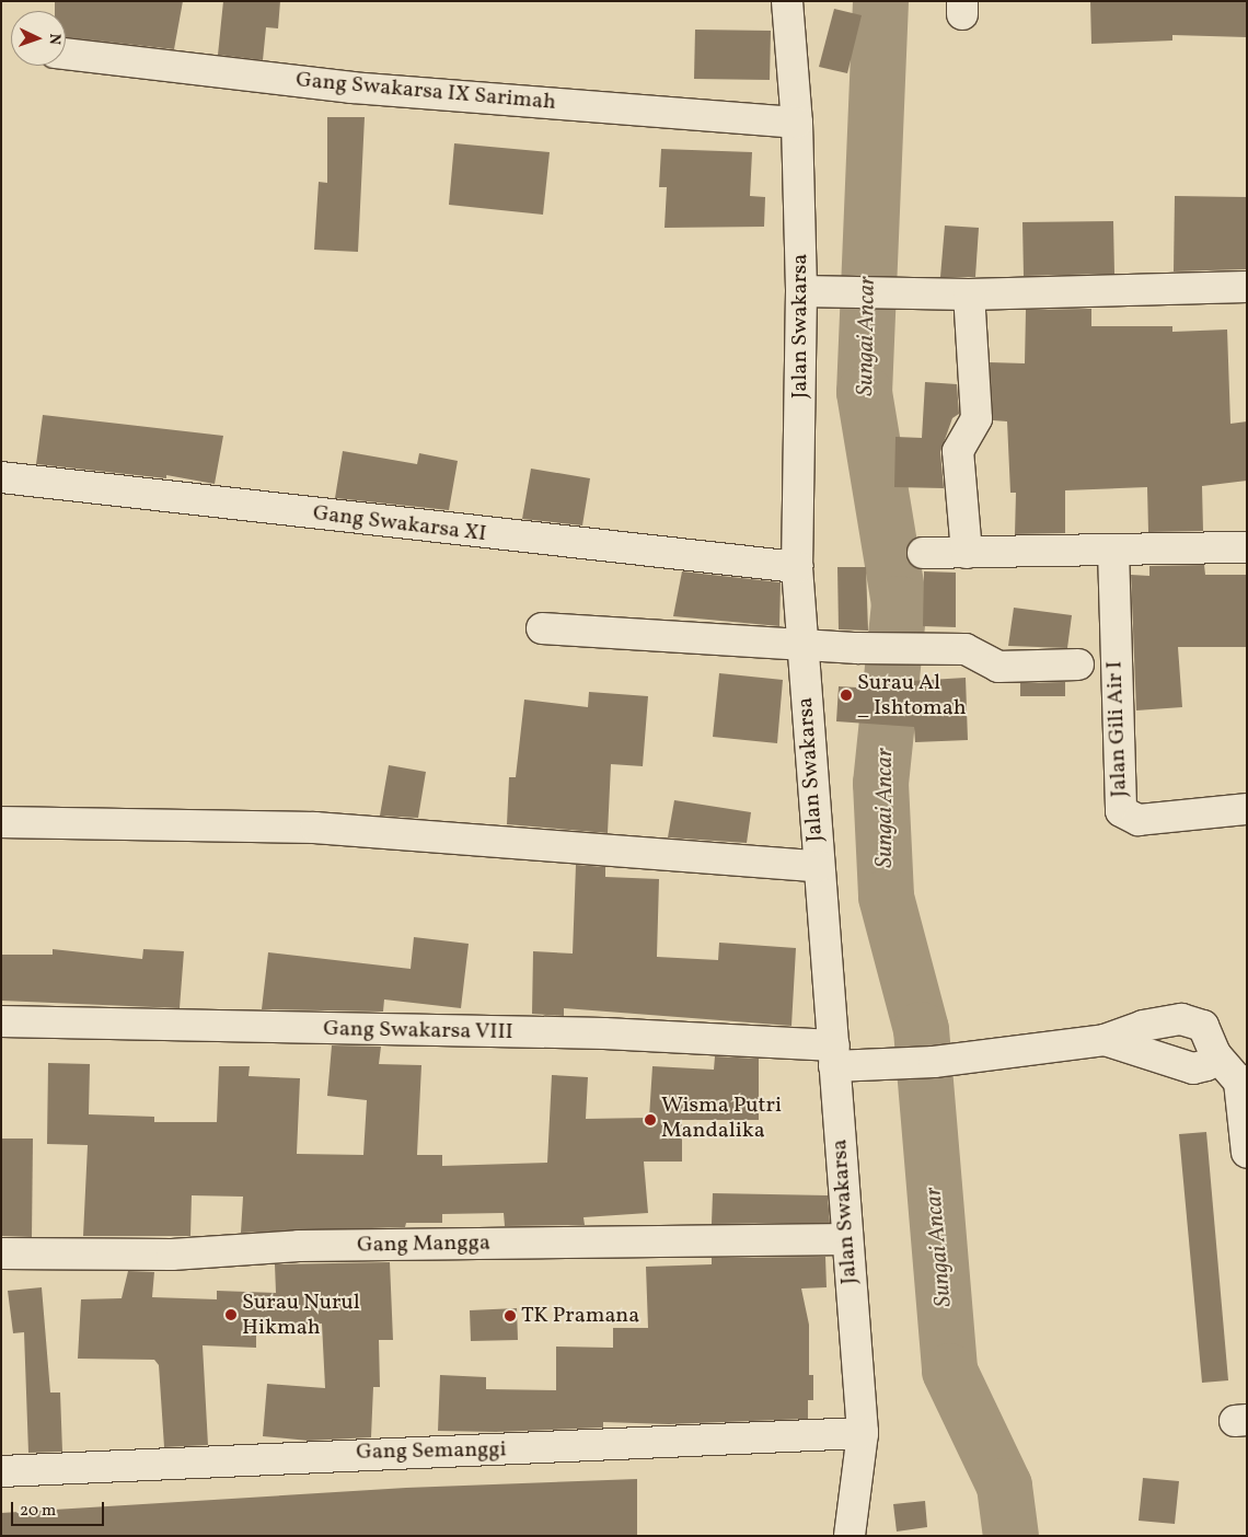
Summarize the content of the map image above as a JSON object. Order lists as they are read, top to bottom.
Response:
{
  "streets": {
    "street": [
      "Gang Swakarsa IX Sarimah",
      "Jalan Swakarsa",
      "Gang Swakarsa XI",
      "Jalan Gili Air I",
      "Gang Swakarsa VIII",
      "Gang Mangga",
      "Gang Semanggi"
    ]
  },
  "crossings": [
    ["Gang Swakarsa IX Sarimah", "Jalan Swakarsa"],
    ["Jalan Swakarsa", "Gang Swakarsa XI"],
    ["Jalan Swakarsa", "Gang Swakarsa VIII"],
    ["Jalan Swakarsa", "Gang Mangga"],
    ["Jalan Swakarsa", "Gang Semanggi"]
  ],
  "water": ["Sungai Ancar"],
  "places": [
    "Surau Al _ Ishtomah",
    "Wisma Putri Mandalika",
    "Surau Nurul Hikmah",
    "TK Pramana"
  ],
  "scale_bar": "20 m",
  "north": "right"
}
